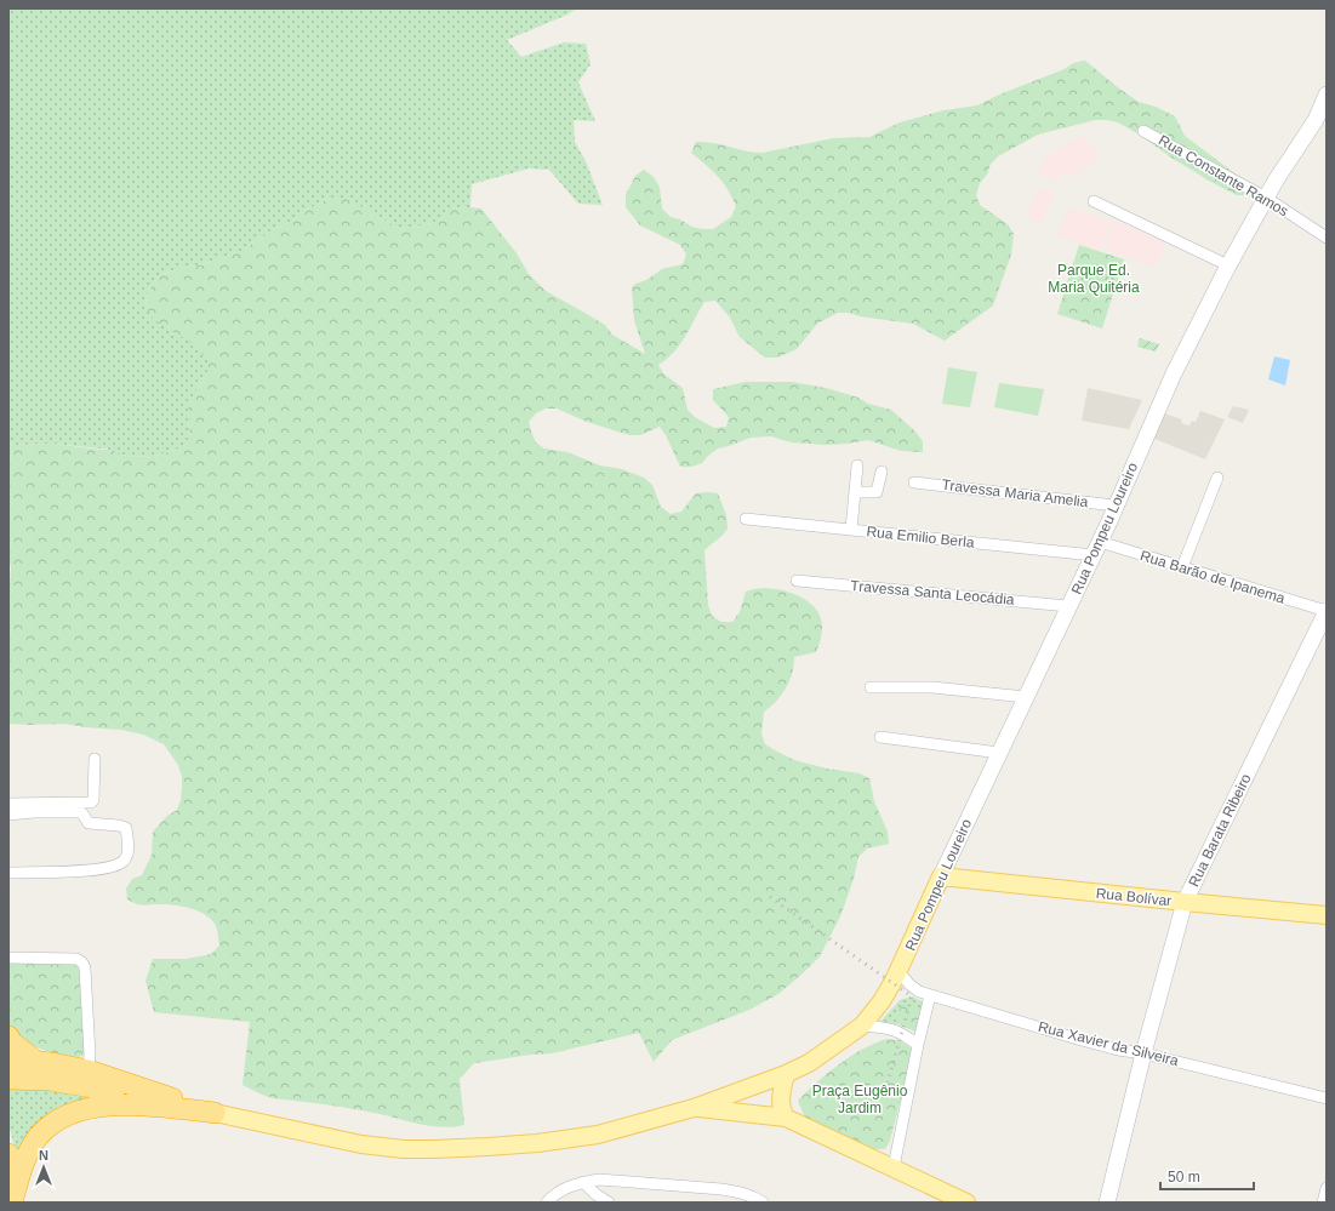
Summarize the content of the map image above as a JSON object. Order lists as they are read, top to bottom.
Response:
{
  "streets": {
    "main road": ["Rua Pompeu Loureiro", "Rua Bolívar"],
    "street": [
      "Rua Constante Ramos",
      "Travessa Maria Amelia",
      "Rua Emilio Berla",
      "Rua Barão de Ipanema",
      "Travessa Santa Leocádia",
      "Rua Barata Ribeiro",
      "Rua Xavier da Silveira"
    ]
  },
  "crossings": [
    ["Rua Constante Ramos", "Rua Pompeu Loureiro"],
    ["Travessa Maria Amelia", "Rua Pompeu Loureiro"],
    ["Rua Pompeu Loureiro", "Rua Emilio Berla"],
    ["Rua Pompeu Loureiro", "Rua Barão de Ipanema"],
    ["Rua Pompeu Loureiro", "Travessa Santa Leocádia"],
    ["Rua Pompeu Loureiro", "Rua Bolívar"],
    ["Rua Pompeu Loureiro", "Rua Xavier da Silveira"],
    ["Rua Emilio Berla", "Rua Barão de Ipanema"],
    ["Rua Barão de Ipanema", "Rua Barata Ribeiro"],
    ["Rua Barata Ribeiro", "Rua Bolívar"],
    ["Rua Barata Ribeiro", "Rua Xavier da Silveira"]
  ],
  "parks": ["Parque Ed. Maria Quitéria", "Praça Eugênio Jardim"],
  "scale_bar": "50 m",
  "north": "top"
}
